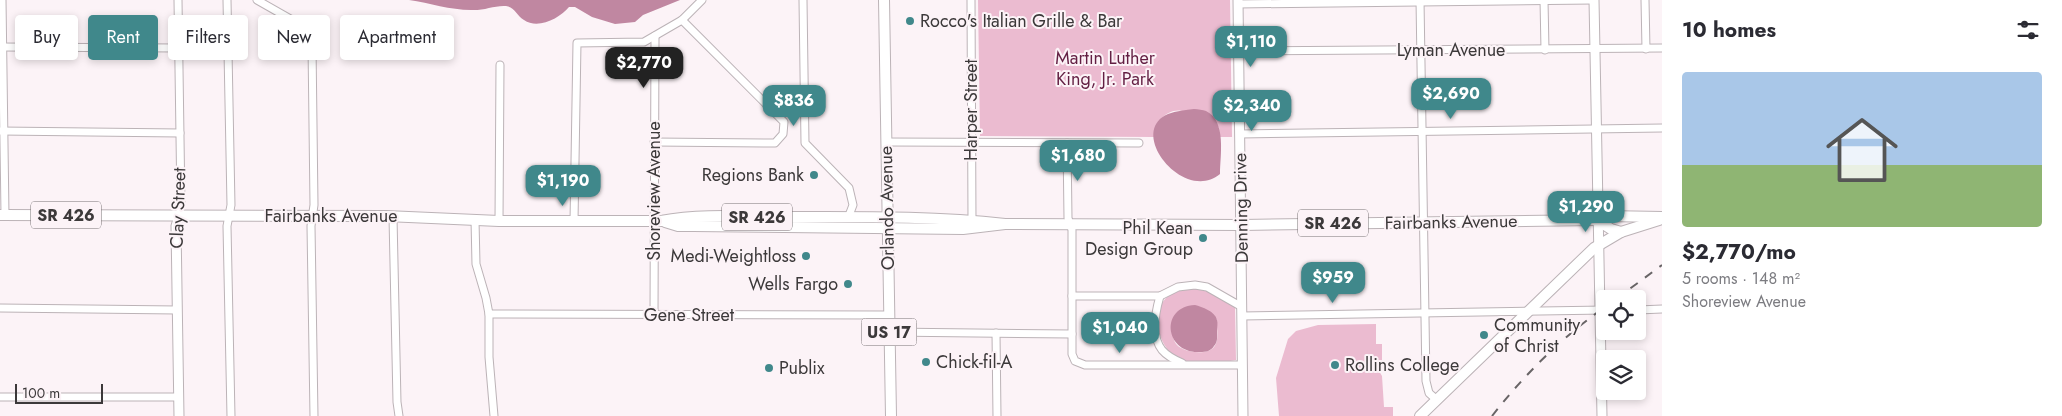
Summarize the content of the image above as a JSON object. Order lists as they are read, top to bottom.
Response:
{
  "streets": {
    "main road": [
      "Orlando Avenue",
      "SR 426",
      "Fairbanks Avenue",
      "US 17"
    ],
    "street": [
      "Lyman Avenue",
      "Harper Street",
      "Shoreview Avenue",
      "Clay Street",
      "Denning Drive",
      "Gene Street"
    ]
  },
  "crossings": [
    ["Lyman Avenue", "Denning Drive"],
    ["Harper Street", "Fairbanks Avenue"],
    ["Shoreview Avenue", "Fairbanks Avenue"],
    ["Shoreview Avenue", "Gene Street"],
    ["Clay Street", "Fairbanks Avenue"],
    ["Orlando Avenue", "Fairbanks Avenue"],
    ["Orlando Avenue", "Gene Street"],
    ["Denning Drive", "Fairbanks Avenue"]
  ],
  "parks": ["Martin Luther King, Jr. Park"],
  "places": [
    "Rocco's Italian Grille & Bar",
    "Regions Bank",
    "Phil Kean Design Group",
    "Medi-Weightloss",
    "Wells Fargo",
    "Community of Christ",
    "Chick-fil-A",
    "Rollins College",
    "Publix"
  ],
  "scale_bar": "100 m",
  "page": {
    "heading": "10 homes",
    "chip": [
      "Buy",
      "Rent",
      "Filters",
      "New",
      "Apartment"
    ],
    "price": [
      "$1,110",
      "$2,770",
      "$2,690",
      "$836",
      "$2,340",
      "$1,680",
      "$1,190",
      "$1,290",
      "$959",
      "$1,040"
    ],
    "list": [
      {
        "name": "$2,770/mo",
        "note": "5 rooms · 148 m² · Shoreview Avenue"
      }
    ],
    "scale": "100 m"
  }
}
